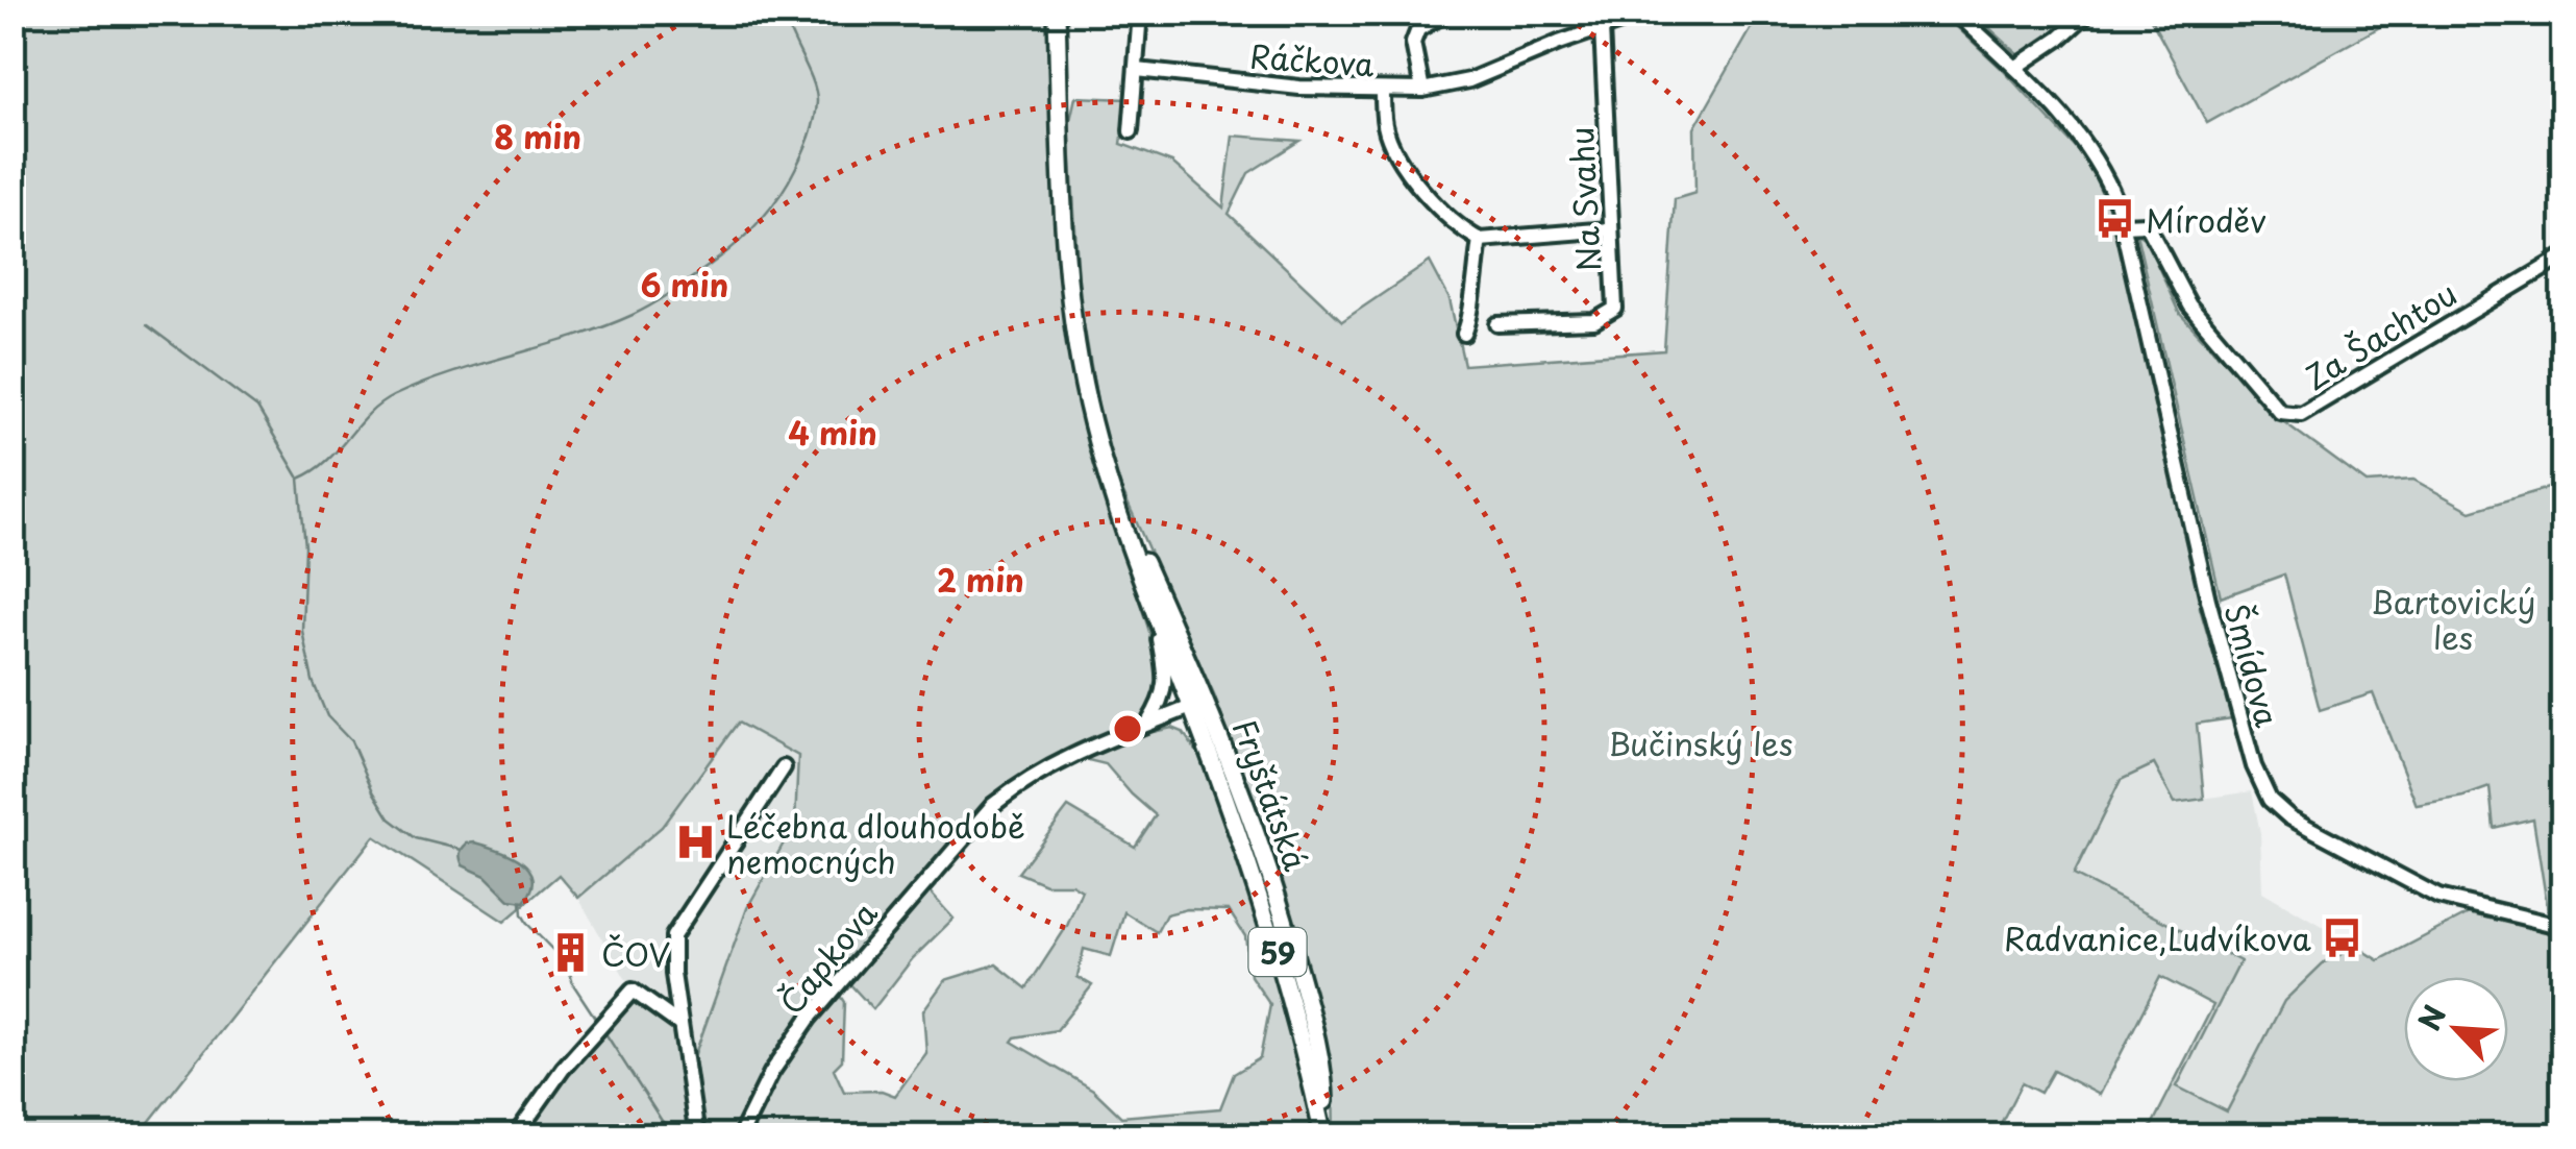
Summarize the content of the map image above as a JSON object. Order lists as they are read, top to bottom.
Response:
{
  "streets": {
    "main road": ["Fryštátská", "59"],
    "street": [
      "Ráčkova",
      "Na Svahu",
      "Za Šachtou",
      "Šmídova",
      "Čapkova"
    ]
  },
  "crossings": [
    ["Ráčkova", "Na Svahu"],
    ["Za Šachtou", "Šmídova"],
    ["Fryštátská", "Čapkova"]
  ],
  "parks": ["Bartovický les", "Bučinský les"],
  "places": {
    "bus stop": ["Míroděv", "Radvanice,Ludvíkova"],
    "hospital": ["Léčebna dlouhodobě nemocných"],
    "building": ["ČOV"]
  },
  "north": "top left",
  "rings": [
    "8 min",
    "6 min",
    "4 min",
    "2 min"
  ]
}
